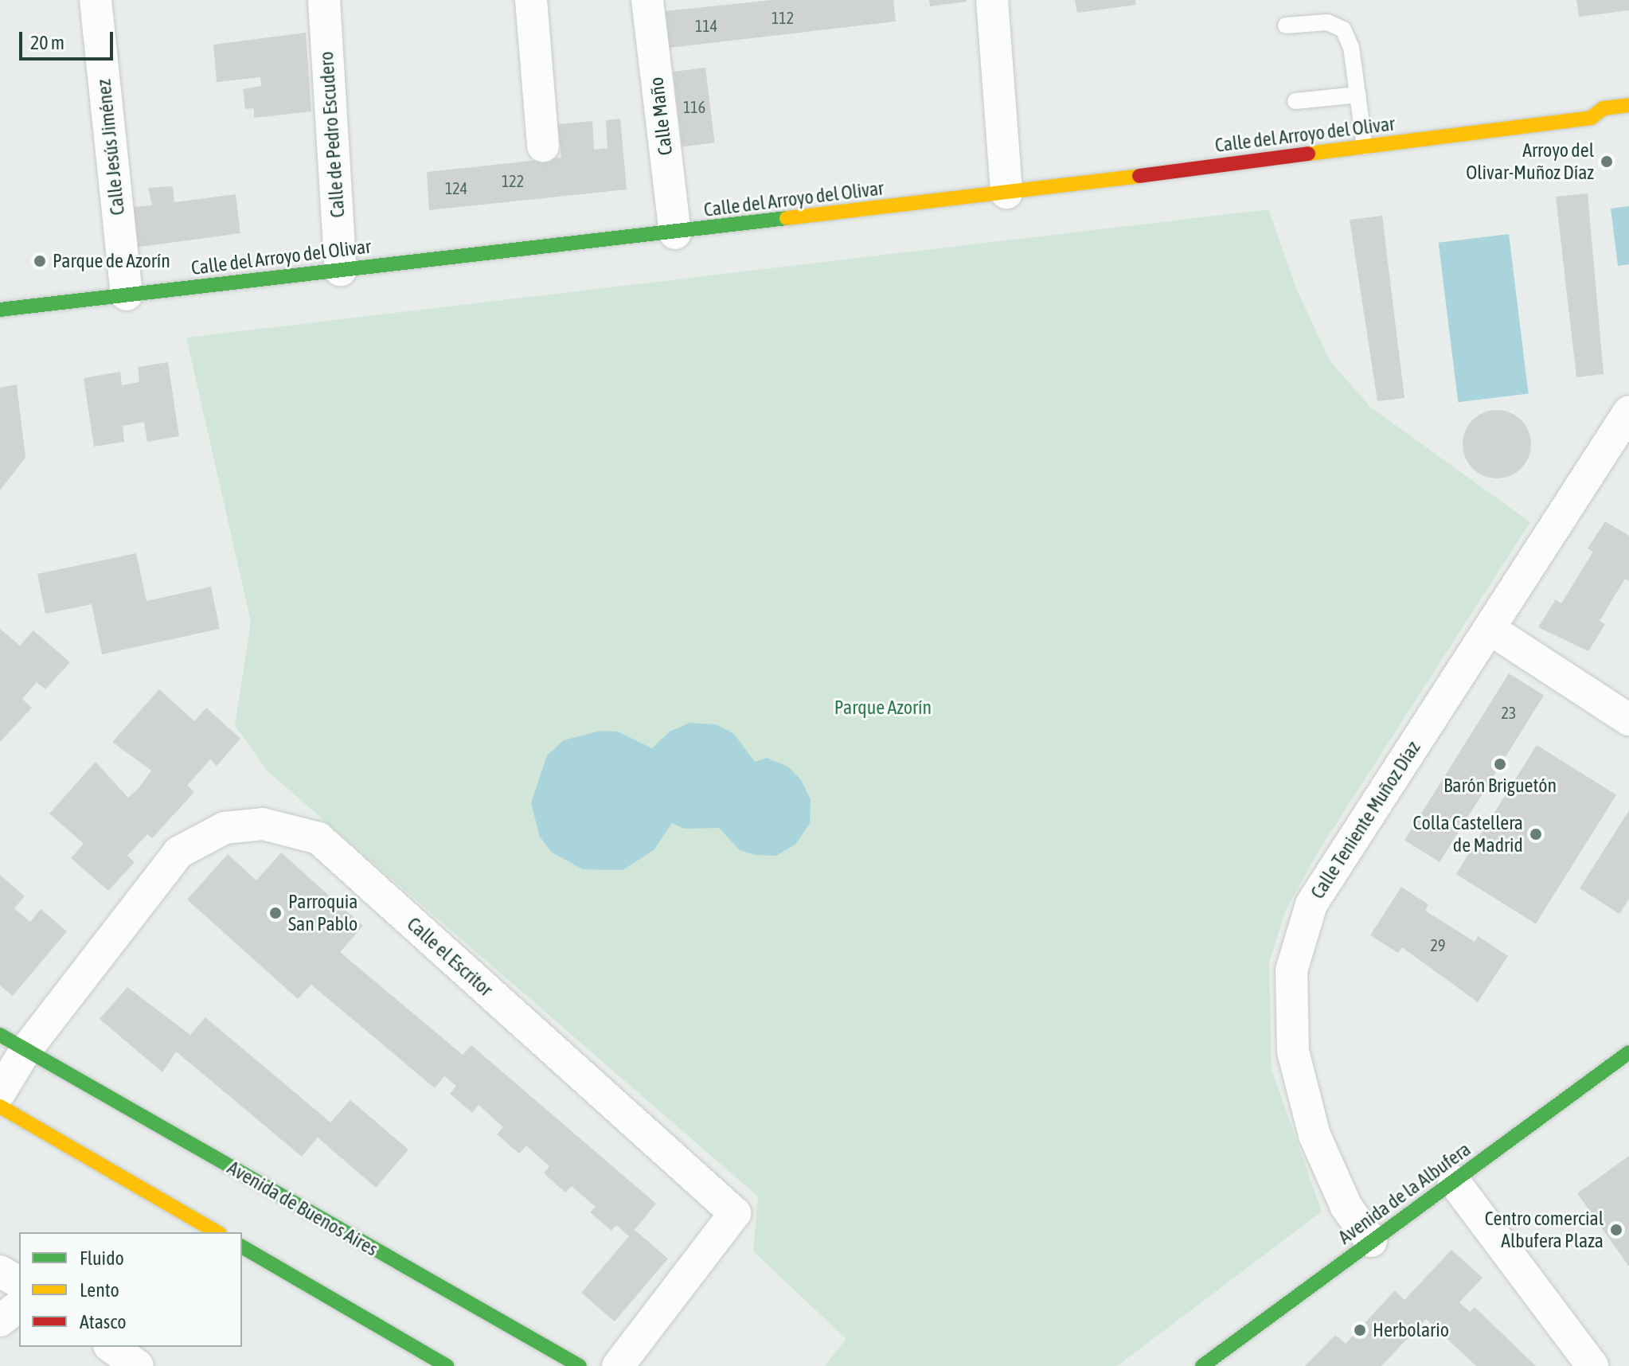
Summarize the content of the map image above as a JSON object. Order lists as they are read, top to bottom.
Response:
{
  "streets": {
    "street": [
      "Calle Maño",
      "Calle de Pedro Escudero",
      "Calle del Arroyo del Olivar",
      "Calle Jesús Jiménez",
      "Calle Teniente Muñoz Díaz",
      "Calle el Escritor",
      "Avenida de la Albufera",
      "Avenida de Buenos Aires"
    ]
  },
  "crossings": [
    ["Calle Maño", "Calle del Arroyo del Olivar"],
    ["Calle de Pedro Escudero", "Calle del Arroyo del Olivar"],
    ["Calle del Arroyo del Olivar", "Calle Jesús Jiménez"],
    ["Calle Teniente Muñoz Díaz", "Avenida de la Albufera"],
    ["Calle el Escritor", "Avenida de Buenos Aires"]
  ],
  "parks": ["Parque Azorín"],
  "places": [
    "Arroyo del Olivar-Muñoz Díaz",
    "Parque de Azorín",
    "Barón Briguetón",
    "Colla Castellera de Madrid",
    "Parroquia San Pablo",
    "Centro comercial Albufera Plaza",
    "Herbolario"
  ],
  "house_numbers": [
    "112",
    "114",
    "116",
    "122",
    "124",
    "23",
    "29"
  ],
  "legend": ["Fluido", "Lento", "Atasco"],
  "scale_bar": "20 m"
}
